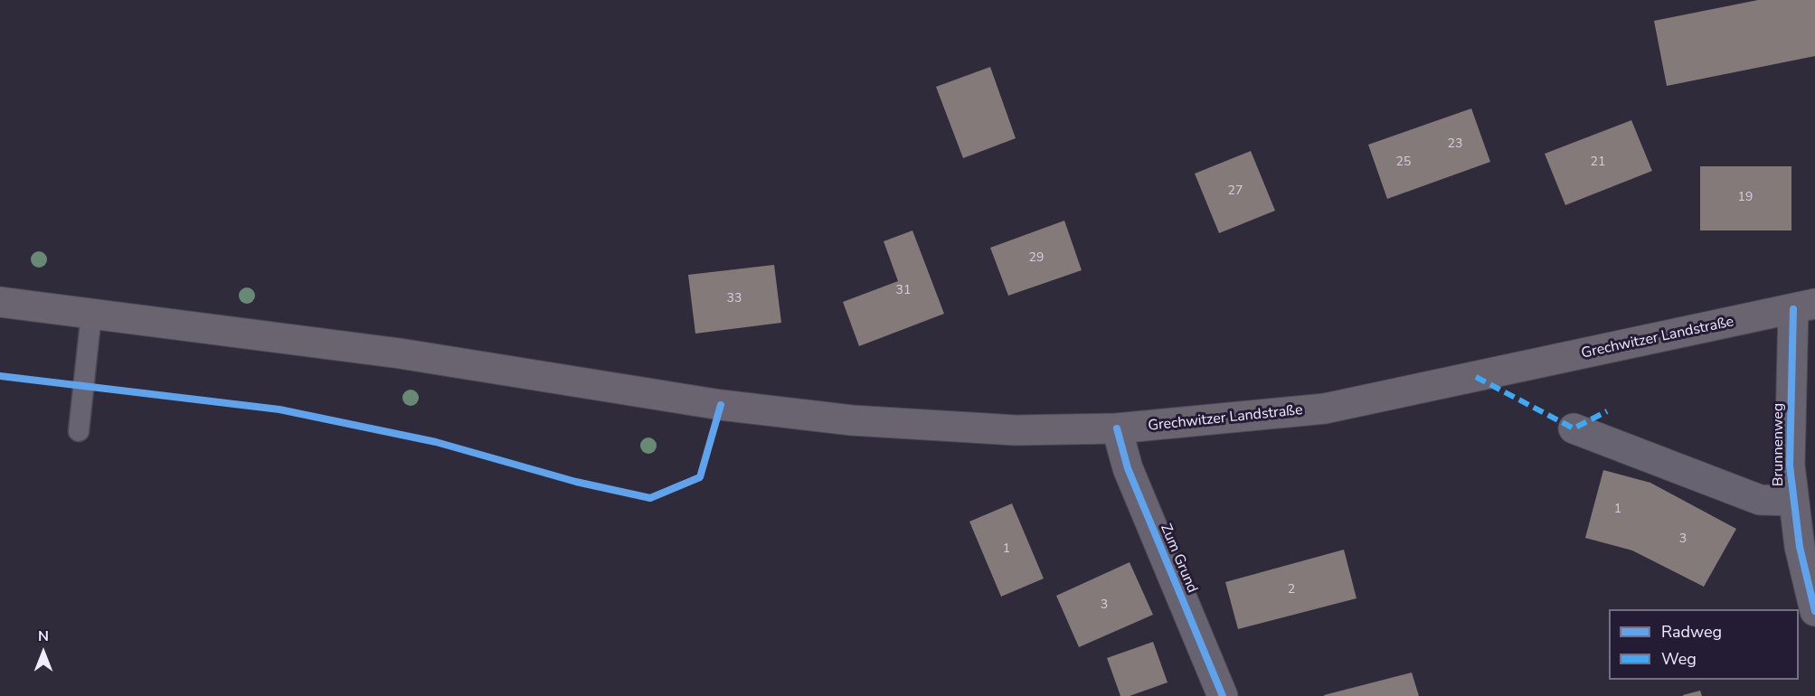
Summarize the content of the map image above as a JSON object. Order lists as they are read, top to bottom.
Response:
{
  "streets": {
    "main road": ["Grechwitzer Landstraße"],
    "street": ["Brunnenweg", "Zum Grund"]
  },
  "crossings": [
    ["Grechwitzer Landstraße", "Brunnenweg"],
    ["Grechwitzer Landstraße", "Zum Grund"]
  ],
  "house_numbers": [
    "23",
    "25",
    "21",
    "27",
    "19",
    "29",
    "31",
    "33",
    "1",
    "3",
    "1",
    "2",
    "3"
  ],
  "legend": ["Radweg", "Weg"],
  "north": "top"
}
